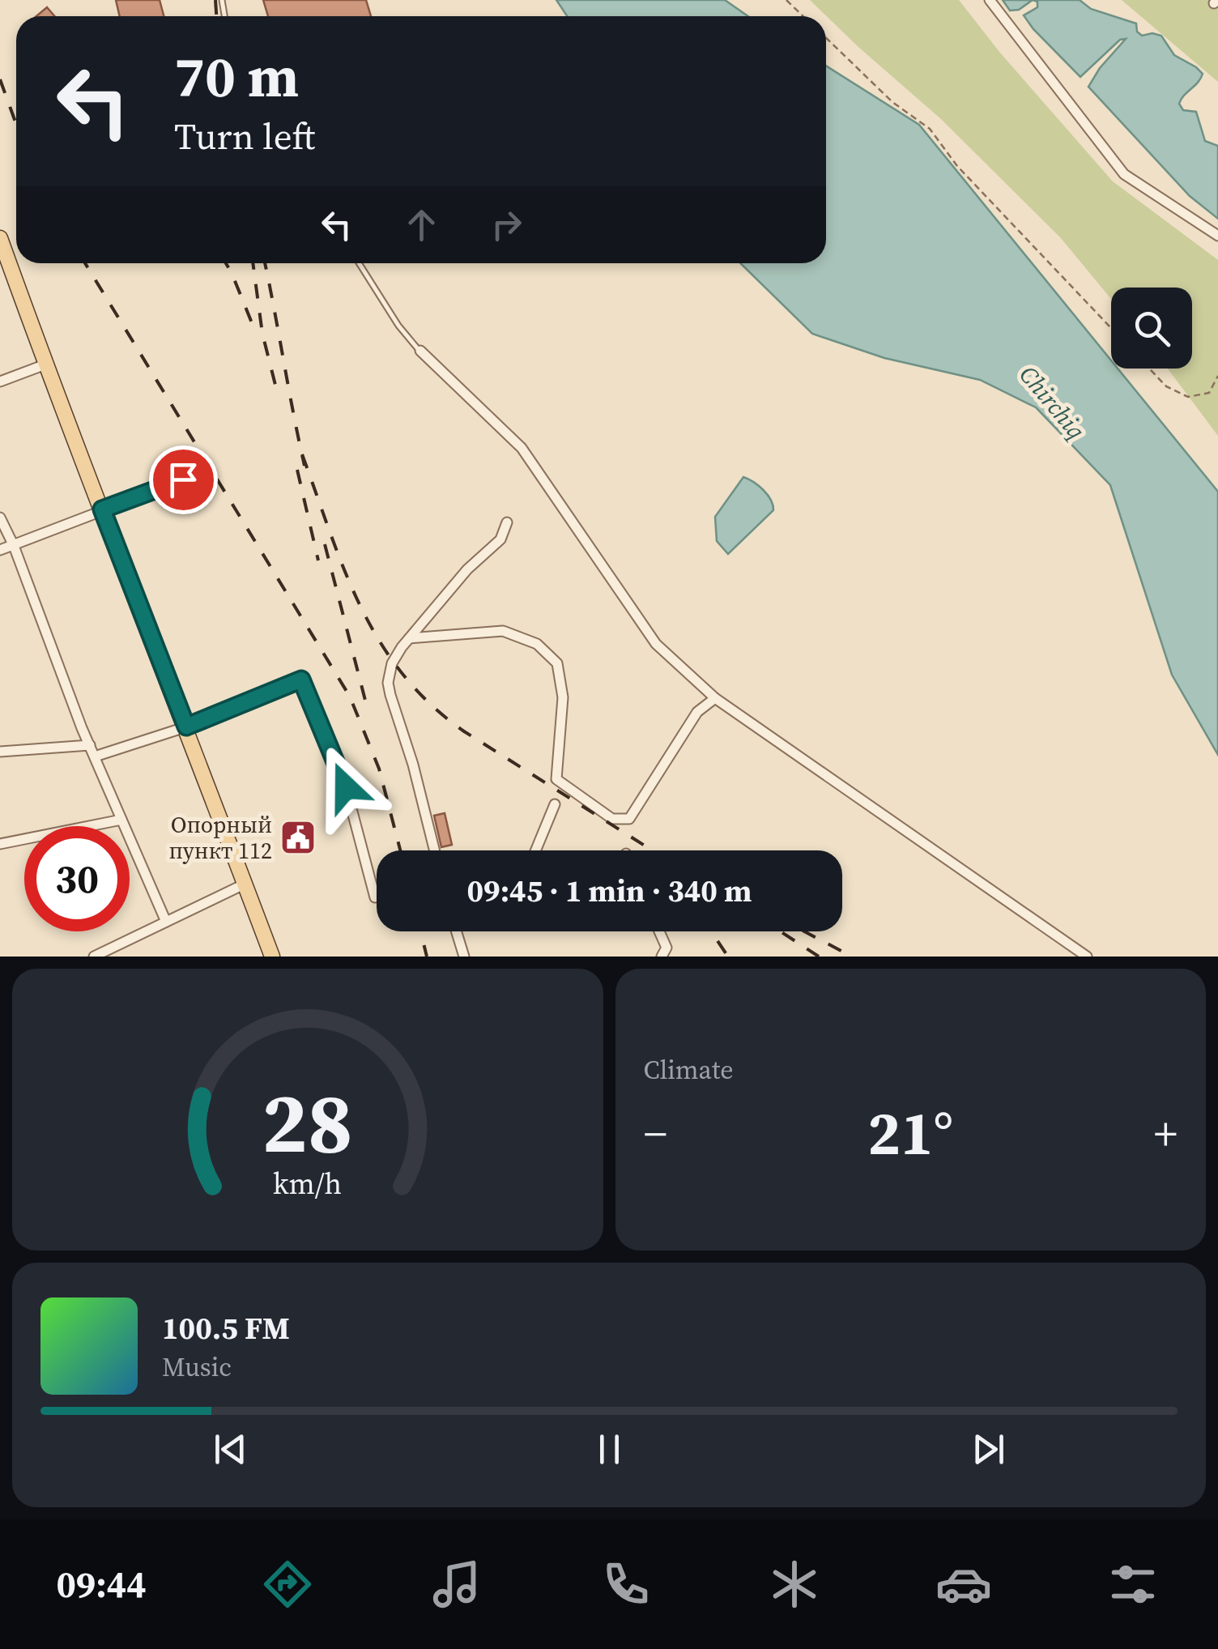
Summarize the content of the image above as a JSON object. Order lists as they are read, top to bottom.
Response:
{
  "water": ["Chirchiq"],
  "places": {
    "public building": ["Опорный пункт 112"]
  },
  "page": {
    "turn": ["70 m", "Turn left"],
    "limit": "30",
    "trip": "09:45 · 1 min · 340 m",
    "tile": "Climate",
    "heat": ["−", "21°", "+"],
    "song": ["100.5 FM", "Music"],
    "tabs": "09:44",
    "gauge": ["28", "km/h"]
  }
}
